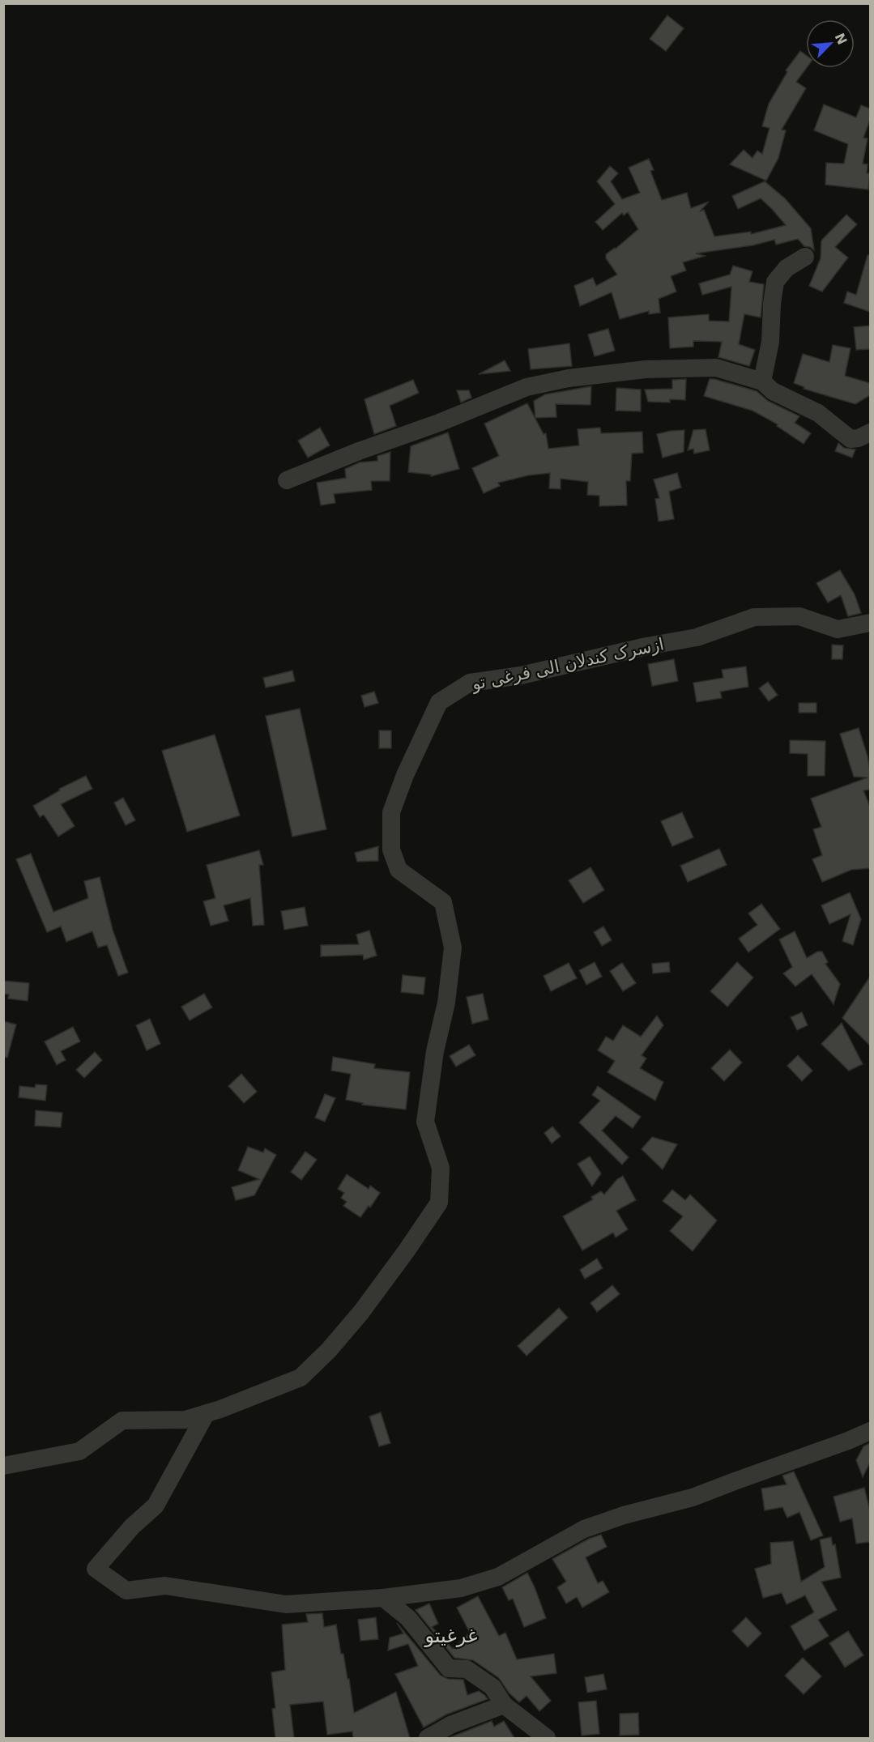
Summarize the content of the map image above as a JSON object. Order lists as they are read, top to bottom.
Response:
{
  "streets": {
    "street": ["ازسرک کندلان الی فرغی تو"]
  },
  "districts": ["غرغیتو"],
  "north": "top right"
}
